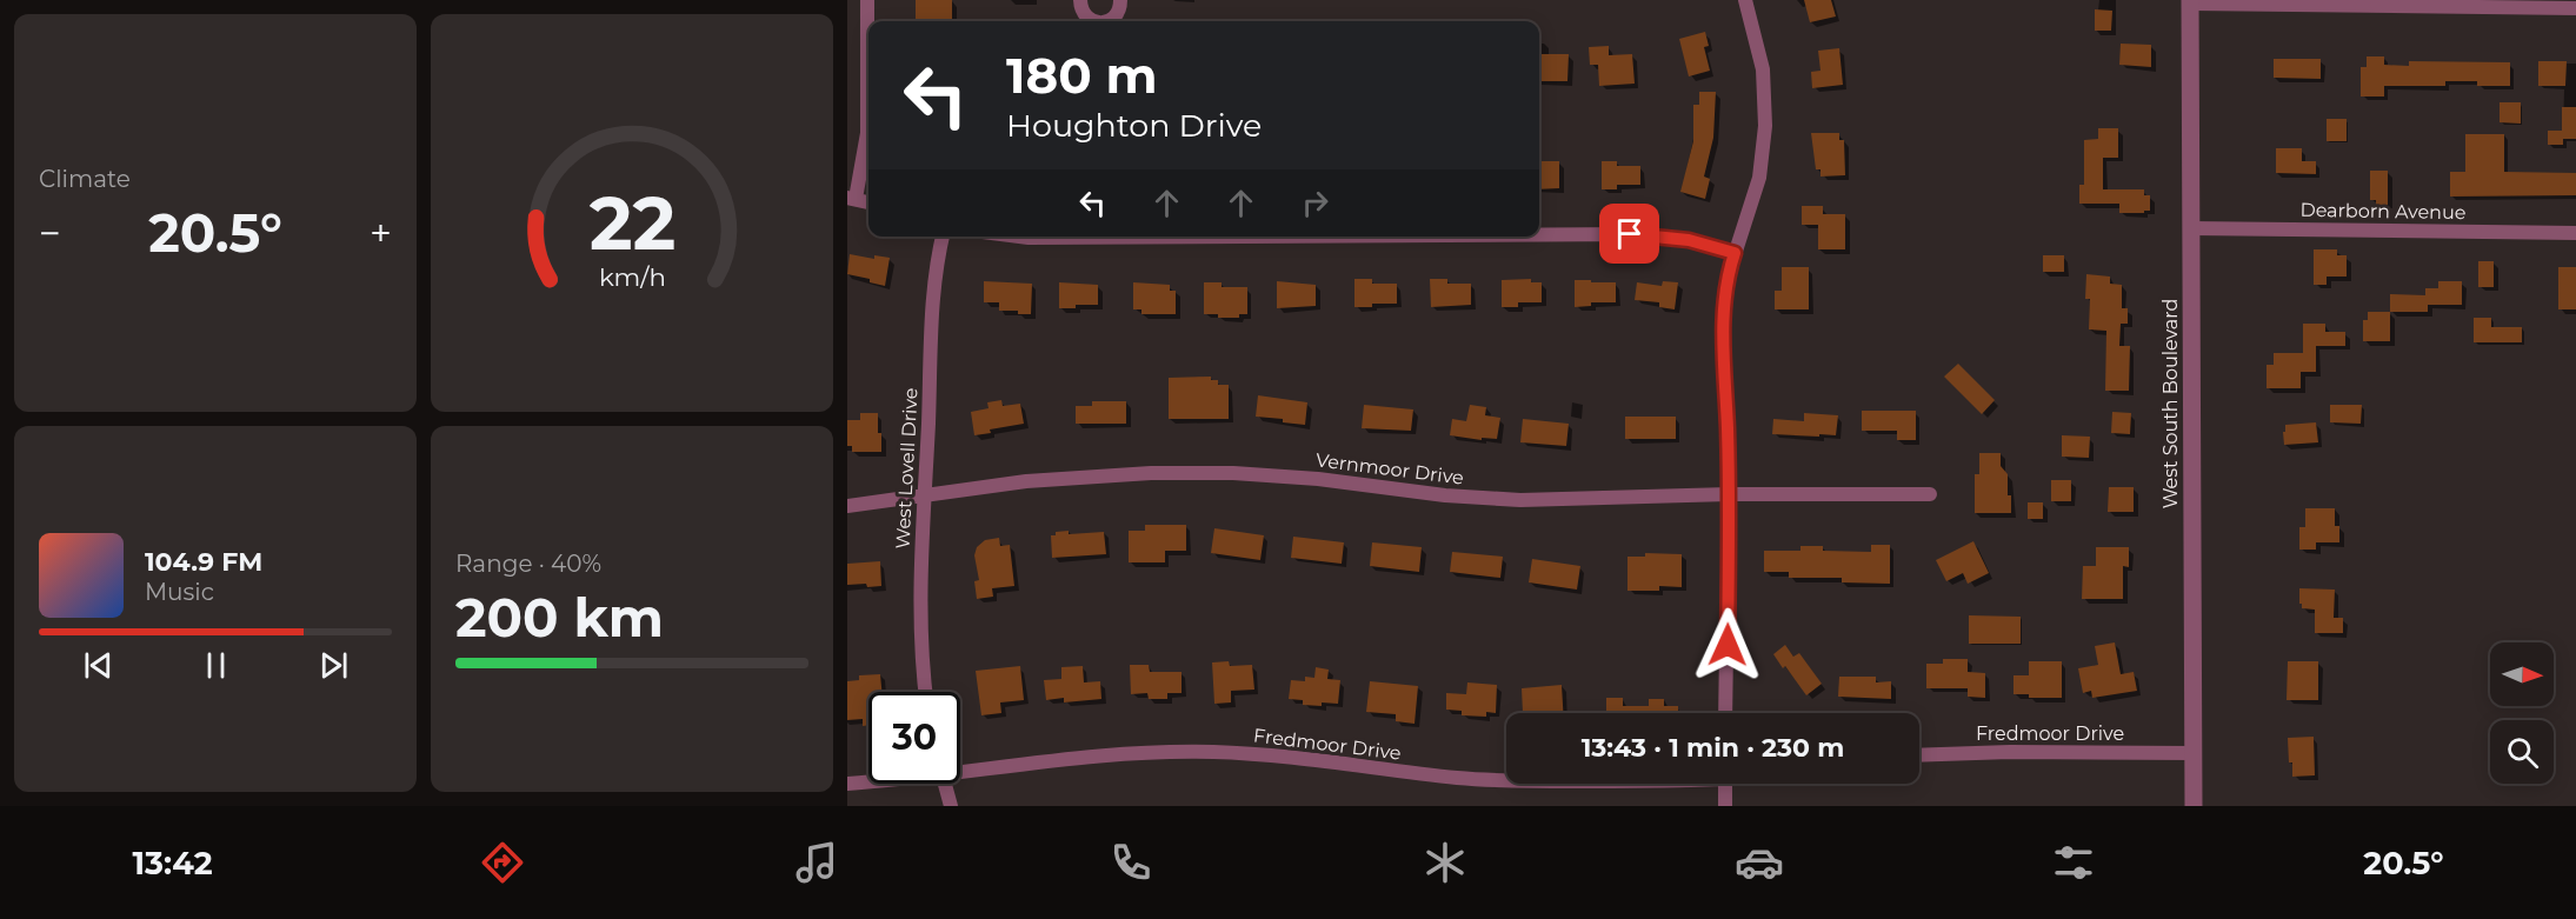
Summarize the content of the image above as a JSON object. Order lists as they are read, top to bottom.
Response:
{
  "streets": {
    "street": [
      "Dearborn Avenue",
      "West South Boulevard",
      "West Lovell Drive",
      "Vernmoor Drive",
      "Fredmoor Drive"
    ]
  },
  "crossings": [
    ["Dearborn Avenue", "West South Boulevard"],
    ["West South Boulevard", "Fredmoor Drive"],
    ["West Lovell Drive", "Vernmoor Drive"]
  ],
  "north": "right",
  "page": {
    "tile": [
      "Climate",
      ["Range · 40%", "200 km"]
    ],
    "turn": ["180 m", "Houghton Drive"],
    "heat": ["−", "20.5°", "+"],
    "song": ["104.9 FM", "Music"],
    "limit": "30",
    "trip": "13:43 · 1 min · 230 m",
    "tabs": ["13:42", "20.5°"],
    "gauge": ["22", "km/h"]
  }
}
